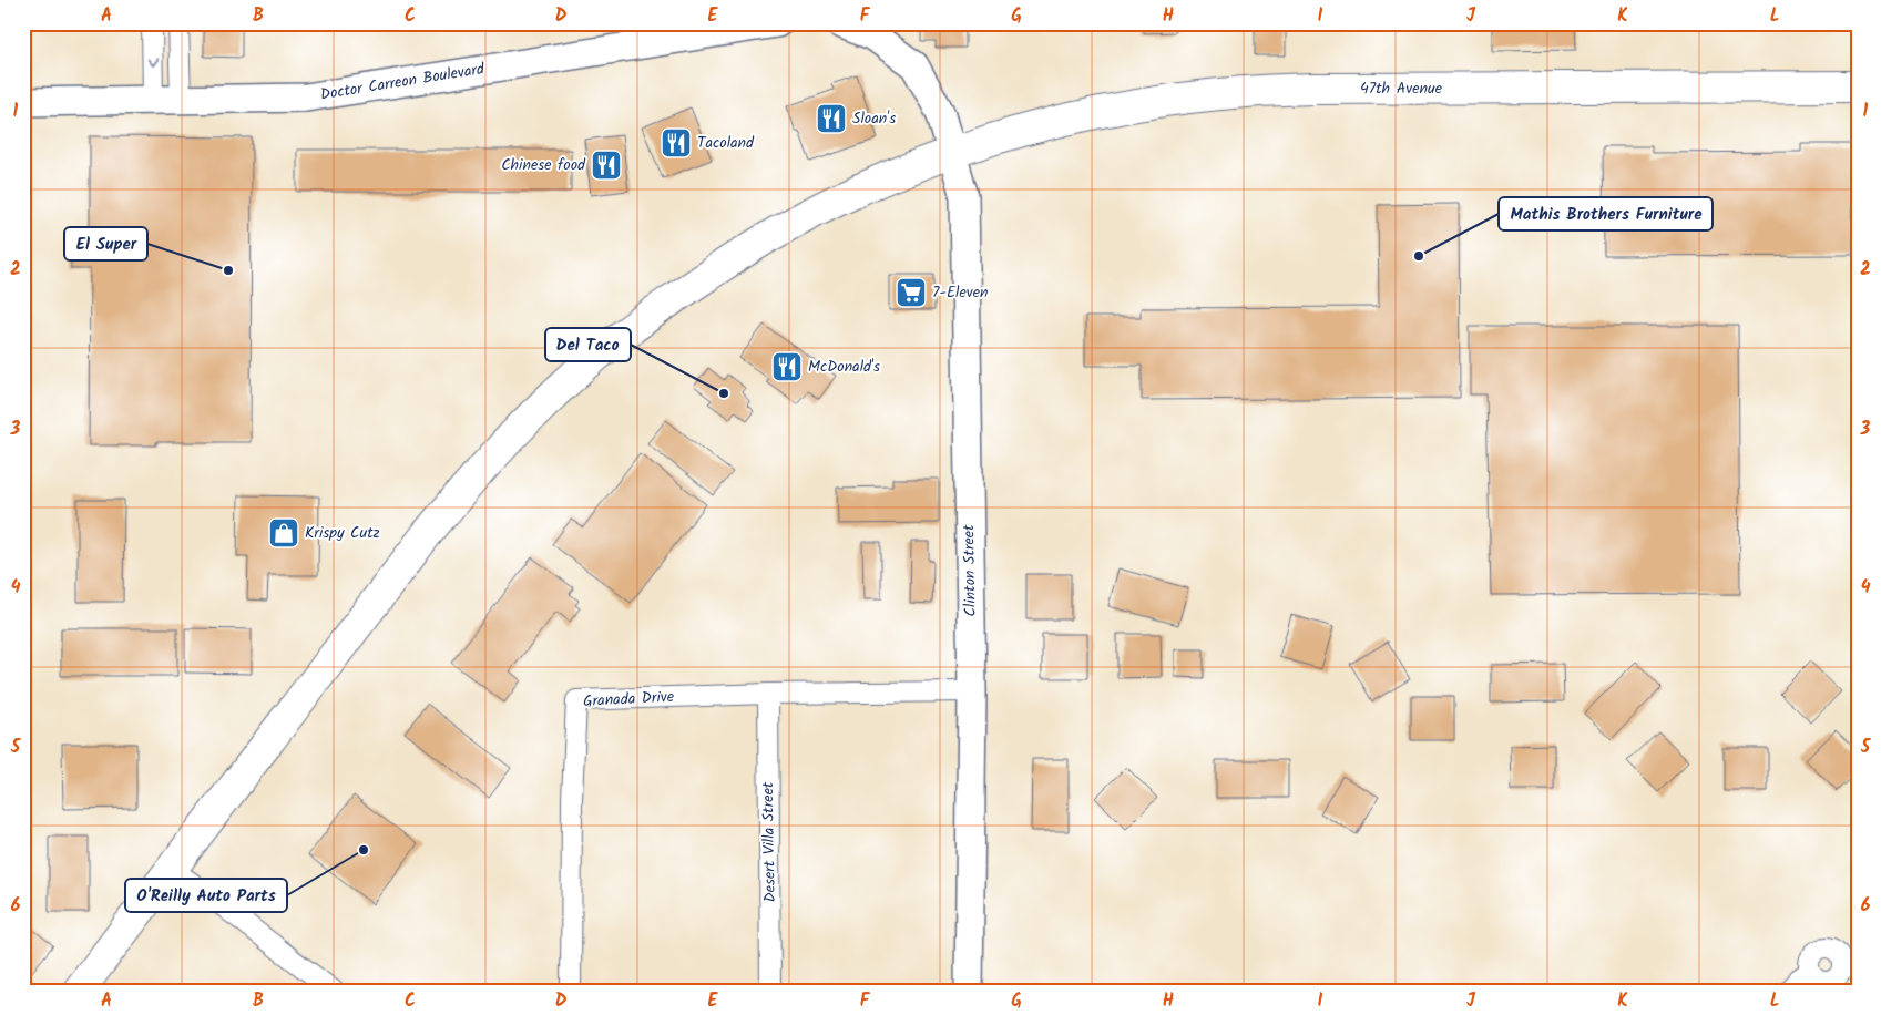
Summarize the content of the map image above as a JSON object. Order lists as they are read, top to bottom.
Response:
{
  "streets": {
    "main road": ["Doctor Carreon Boulevard", "47th Avenue", "Clinton Street"],
    "street": ["Granada Drive", "Desert Villa Street"]
  },
  "crossings": [
    ["47th Avenue", "Clinton Street"],
    ["Clinton Street", "Granada Drive"],
    ["Granada Drive", "Desert Villa Street"]
  ],
  "places": {
    "restaurant": [
      "Sloan's",
      "Tacoland",
      "Chinese food",
      "McDonald's"
    ],
    "other": [
      "Mathis Brothers Furniture",
      "El Super",
      "Del Taco",
      "O'Reilly Auto Parts"
    ],
    "supermarket": ["7-Eleven"],
    "shop": ["Krispy Cutz"]
  },
  "grid": {
    "columns": [
      "A",
      "B",
      "C",
      "D",
      "E",
      "F",
      "G",
      "H",
      "I",
      "J",
      "K",
      "L"
    ],
    "rows": [
      "1",
      "2",
      "3",
      "4",
      "5",
      "6"
    ]
  }
}
